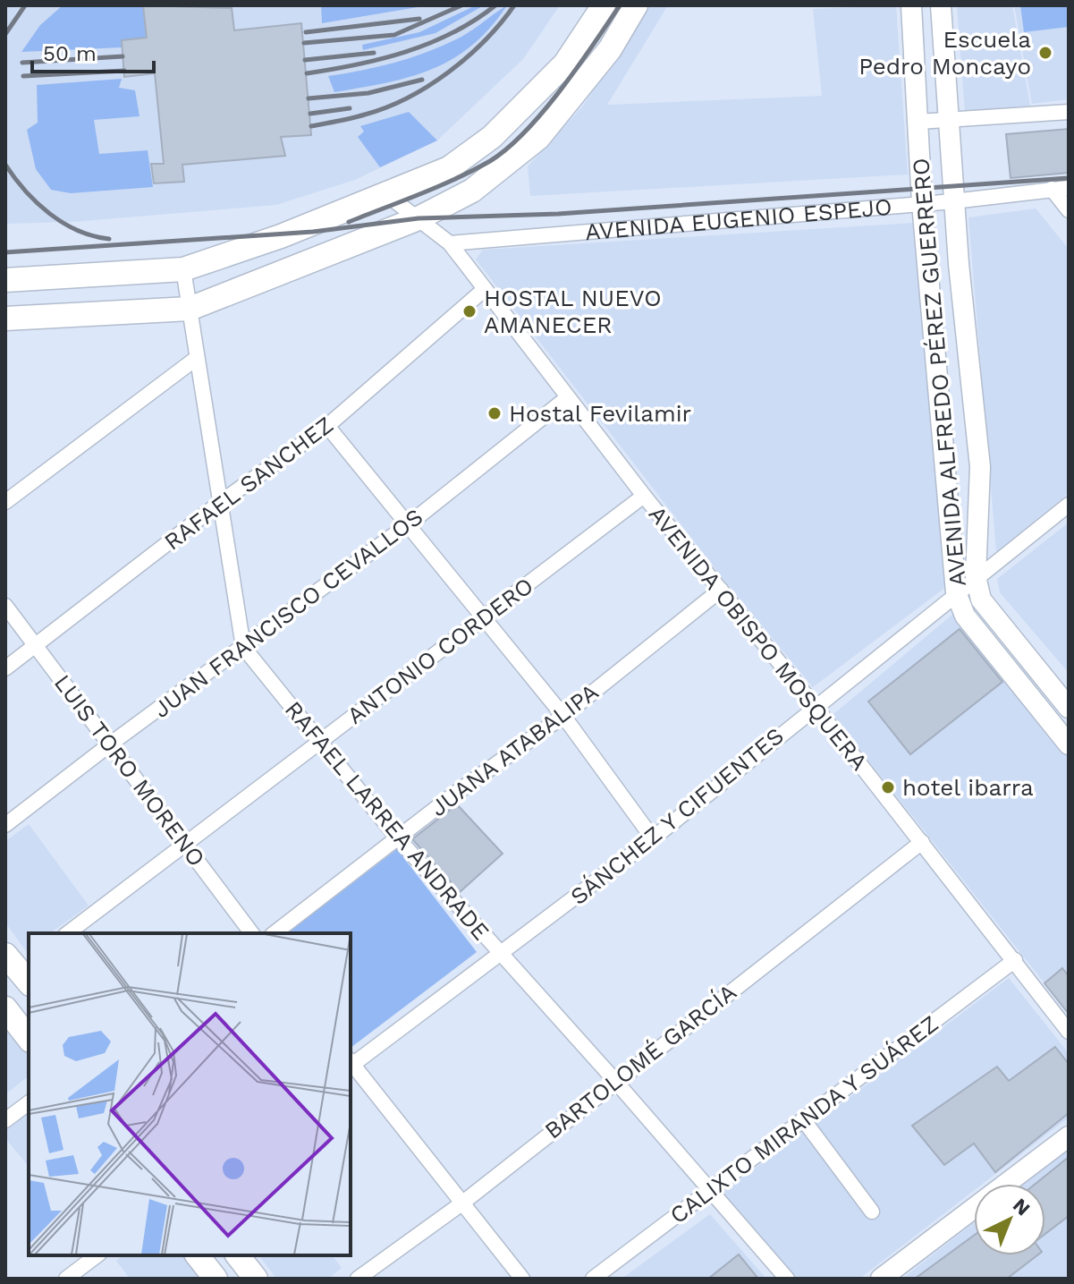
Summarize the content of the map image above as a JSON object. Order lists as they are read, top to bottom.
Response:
{
  "streets": {
    "street": [
      "AVENIDA EUGENIO ESPEJO",
      "AVENIDA ALFREDO PÉREZ GUERRERO",
      "RAFAEL SANCHEZ",
      "JUAN FRANCISCO CEVALLOS",
      "AVENIDA OBISPO MOSQUERA",
      "ANTONIO CORDERO",
      "JUANA ATABALIPA",
      "LUIS TORO MORENO",
      "SÁNCHEZ Y CIFUENTES",
      "RAFAEL LARREA ANDRADE",
      "BARTOLOMÉ GARCÍA",
      "CALIXTO MIRANDA Y SUÁREZ"
    ]
  },
  "crossings": [
    ["AVENIDA EUGENIO ESPEJO", "AVENIDA ALFREDO PÉREZ GUERRERO"],
    ["AVENIDA EUGENIO ESPEJO", "AVENIDA OBISPO MOSQUERA"],
    ["AVENIDA ALFREDO PÉREZ GUERRERO", "SÁNCHEZ Y CIFUENTES"],
    ["RAFAEL SANCHEZ", "AVENIDA OBISPO MOSQUERA"],
    ["RAFAEL SANCHEZ", "LUIS TORO MORENO"],
    ["RAFAEL SANCHEZ", "RAFAEL LARREA ANDRADE"],
    ["JUAN FRANCISCO CEVALLOS", "AVENIDA OBISPO MOSQUERA"],
    ["JUAN FRANCISCO CEVALLOS", "LUIS TORO MORENO"],
    ["JUAN FRANCISCO CEVALLOS", "RAFAEL LARREA ANDRADE"],
    ["AVENIDA OBISPO MOSQUERA", "ANTONIO CORDERO"],
    ["AVENIDA OBISPO MOSQUERA", "JUANA ATABALIPA"],
    ["AVENIDA OBISPO MOSQUERA", "SÁNCHEZ Y CIFUENTES"],
    ["AVENIDA OBISPO MOSQUERA", "BARTOLOMÉ GARCÍA"],
    ["AVENIDA OBISPO MOSQUERA", "CALIXTO MIRANDA Y SUÁREZ"],
    ["ANTONIO CORDERO", "LUIS TORO MORENO"],
    ["ANTONIO CORDERO", "RAFAEL LARREA ANDRADE"],
    ["JUANA ATABALIPA", "RAFAEL LARREA ANDRADE"],
    ["SÁNCHEZ Y CIFUENTES", "RAFAEL LARREA ANDRADE"],
    ["RAFAEL LARREA ANDRADE", "BARTOLOMÉ GARCÍA"],
    ["RAFAEL LARREA ANDRADE", "CALIXTO MIRANDA Y SUÁREZ"]
  ],
  "places": [
    "Escuela Pedro Moncayo",
    "HOSTAL NUEVO AMANECER",
    "Hostal Fevilamir",
    "hotel ibarra"
  ],
  "scale_bar": "50 m",
  "north": "top right"
}
